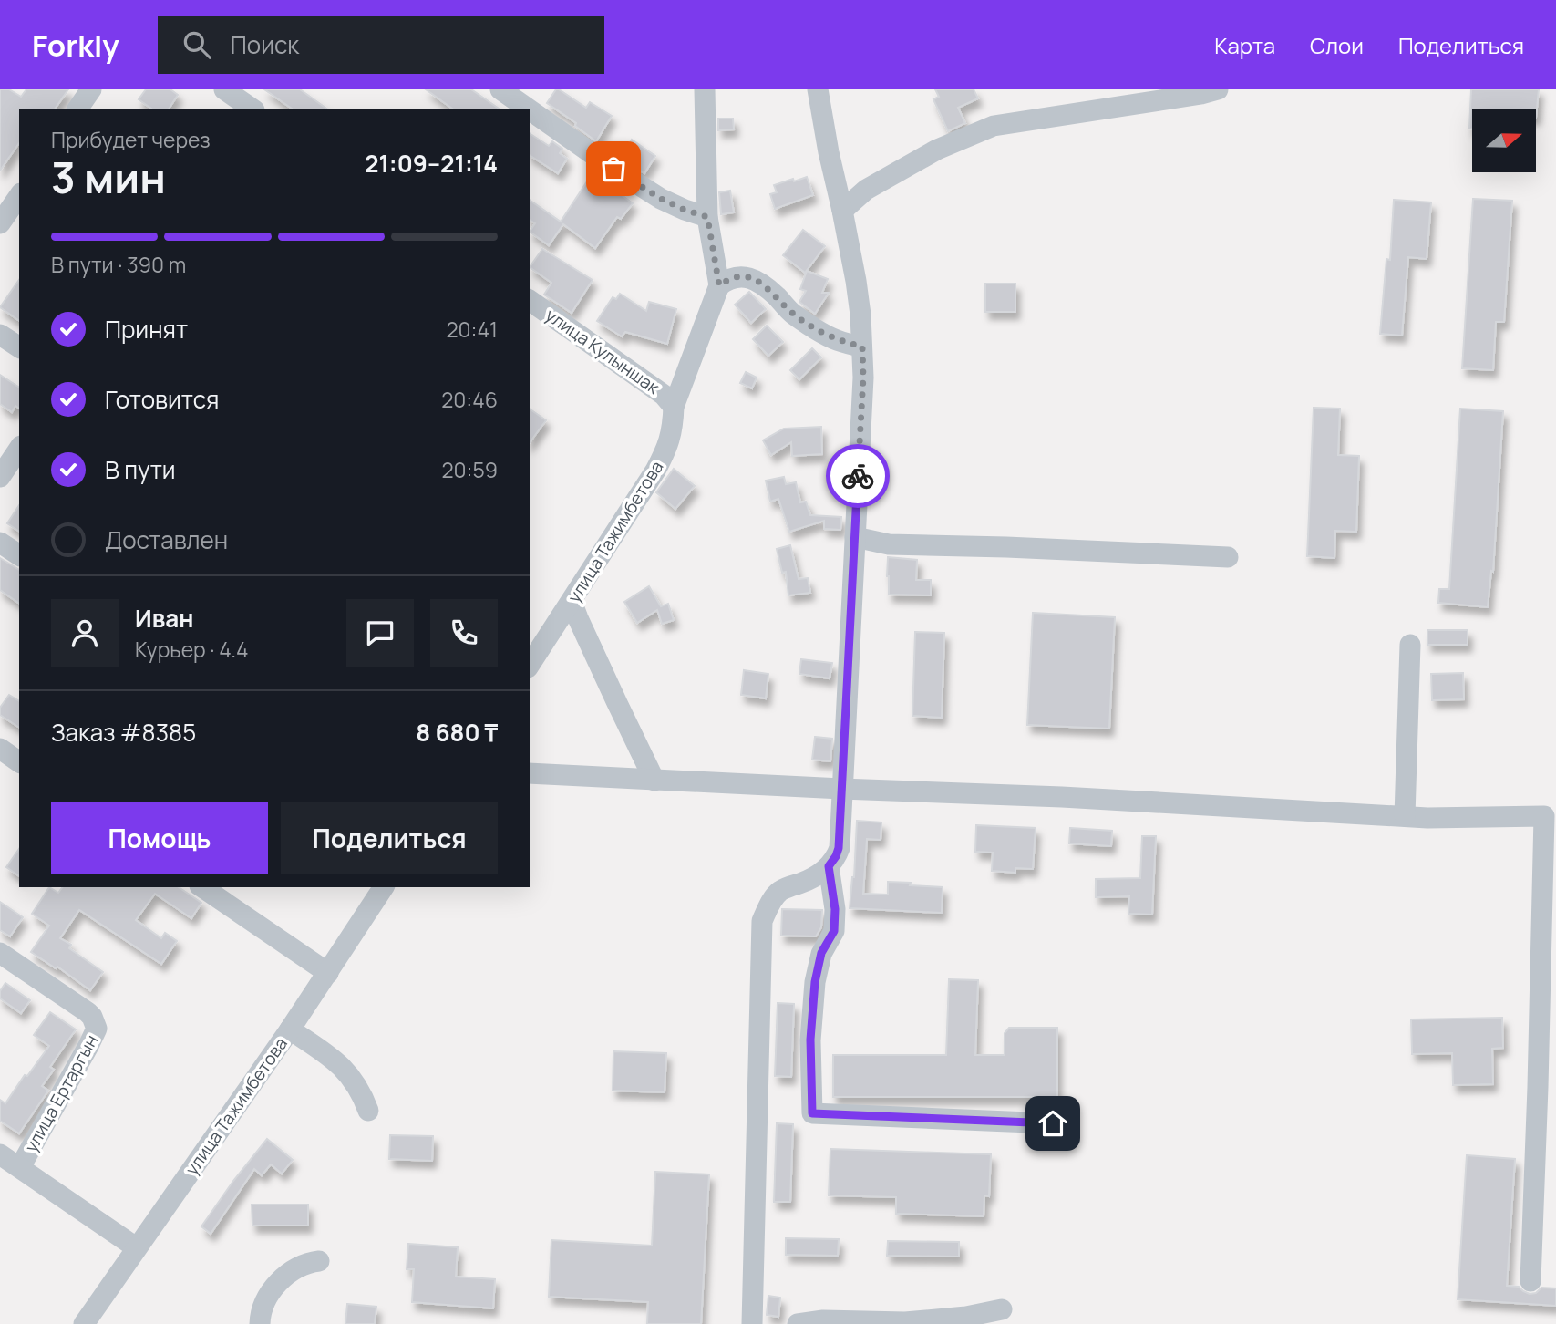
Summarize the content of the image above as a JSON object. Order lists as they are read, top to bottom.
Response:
{
  "streets": {
    "street": ["улица Кулыншак", "улица Тажимбетова", "улица Ертаргын"]
  },
  "crossings": [
    ["улица Кулыншак", "улица Тажимбетова"]
  ],
  "north": "right",
  "page": {
    "header": "Forkly",
    "search": "Поиск",
    "nav": ["Карта", "Слои", "Поделиться"],
    "heading": ["3 мин", "Прибудет через", "21:09–21:14"],
    "panel": [
      "Иван",
      "Курьер · 4.4",
      "Заказ #8385",
      "8 680 ₸"
    ],
    "bar": "В пути · 390 m",
    "list": [
      ["Принят", "20:41"],
      ["Готовится", "20:46"],
      ["В пути", "20:59"],
      "Доставлен"
    ],
    "buttons": ["Помощь", "Поделиться"]
  }
}
